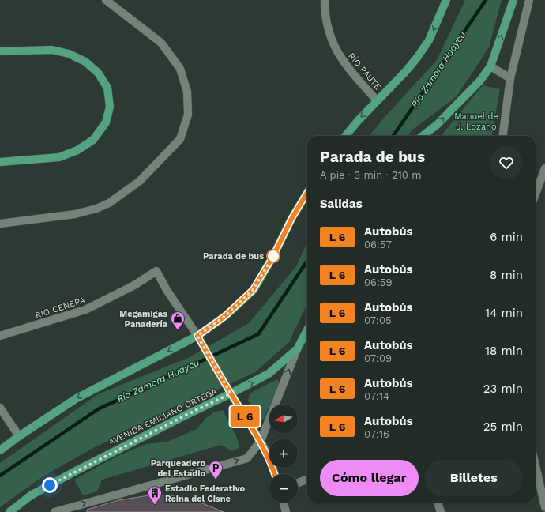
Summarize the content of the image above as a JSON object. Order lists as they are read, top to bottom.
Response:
{
  "streets": {
    "main road": ["AVENIDA EMILIANO ORTEGA"],
    "street": ["RÍO PAUTE", "RIO CENEPA"]
  },
  "water": ["Río Zamora Huaycu"],
  "parks": ["Manuel de J. Lozano"],
  "places": {
    "other": ["Parada de bus"],
    "shop": ["Megamigas Panadería"],
    "parking": ["Parqueadero del Estadio"],
    "building": ["Estadio Federativo Reina del Cisne"]
  },
  "north": "left",
  "page": {
    "on_map": "L 6",
    "heading": [
      ["Parada de bus", "A pie · 3 min · 210 m"],
      "Salidas"
    ],
    "list": [
      {
        "mark": "L 6",
        "name": "Autobús",
        "note": "06:57",
        "value": "6 min"
      },
      {
        "mark": "L 6",
        "name": "Autobús",
        "note": "06:59",
        "value": "8 min"
      },
      {
        "mark": "L 6",
        "name": "Autobús",
        "note": "07:05",
        "value": "14 min"
      },
      {
        "mark": "L 6",
        "name": "Autobús",
        "note": "07:09",
        "value": "18 min"
      },
      {
        "mark": "L 6",
        "name": "Autobús",
        "note": "07:14",
        "value": "23 min"
      },
      {
        "mark": "L 6",
        "name": "Autobús",
        "note": "07:16",
        "value": "25 min"
      }
    ],
    "map_buttons": ["+", "−"],
    "buttons": ["Cómo llegar", "Billetes"]
  }
}
